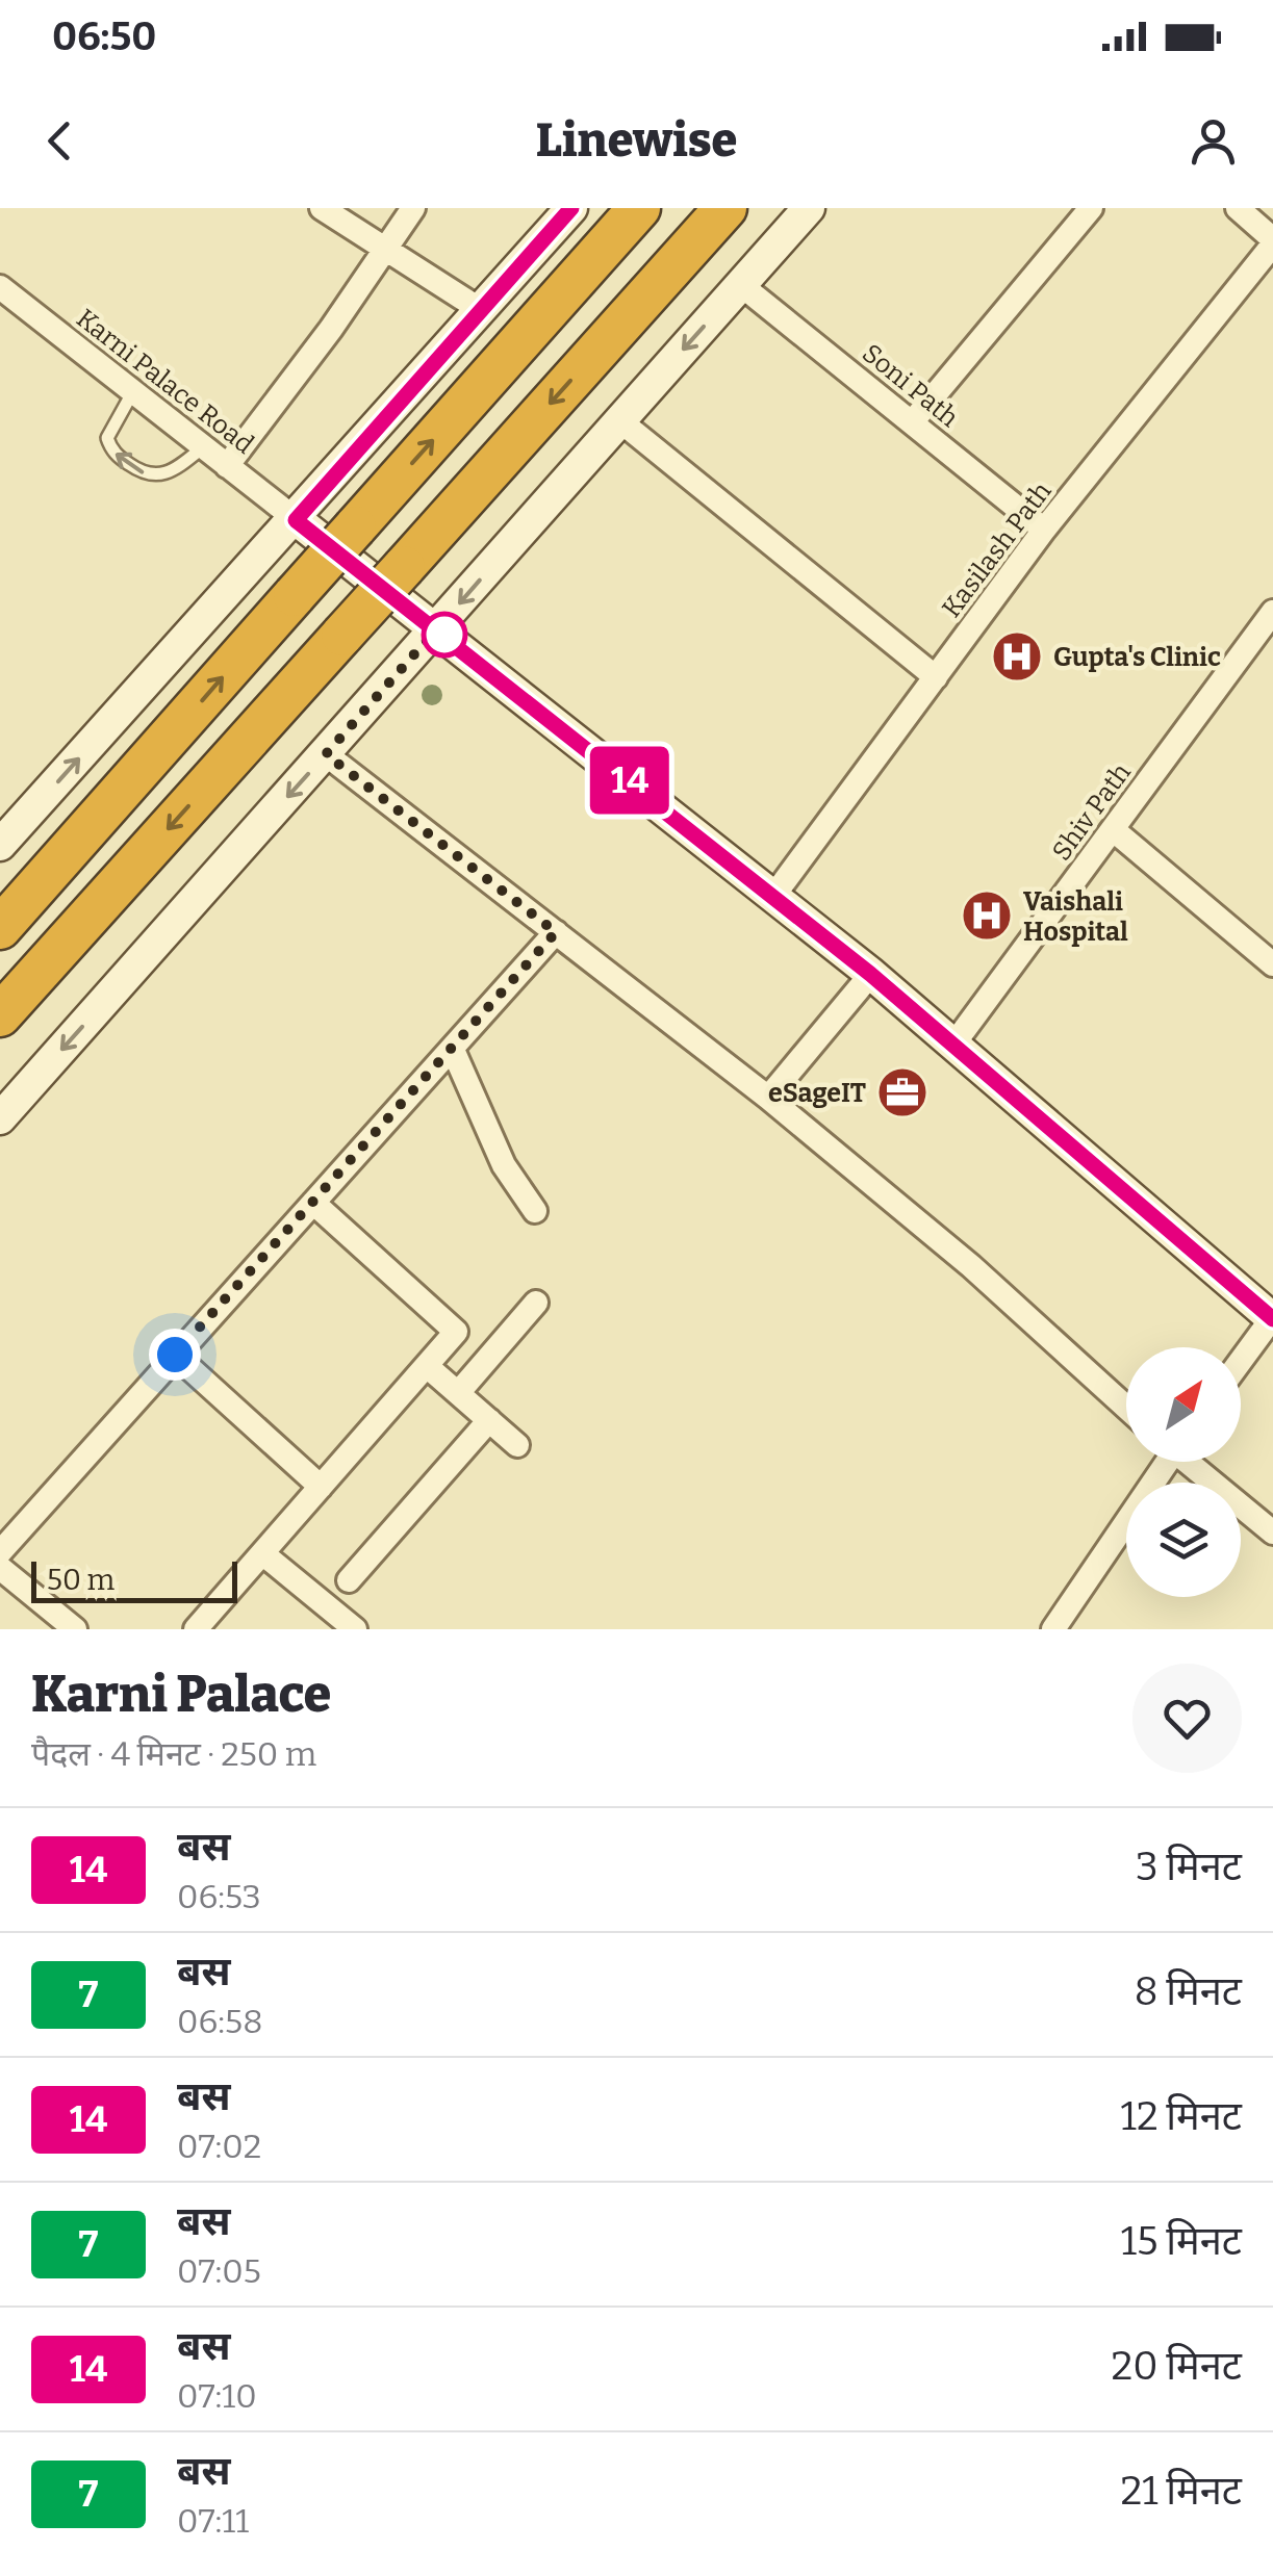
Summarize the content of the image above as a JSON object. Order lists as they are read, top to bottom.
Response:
{
  "streets": {
    "street": [
      "Karni Palace Road",
      "Soni Path",
      "Kasilash Path",
      "Shiv Path"
    ]
  },
  "crossings": [
    ["Soni Path", "Kasilash Path"]
  ],
  "places": {
    "hospital": ["Gupta's Clinic", "Vaishali Hospital"],
    "office": ["eSageIT"]
  },
  "lines": ["bus line 14"],
  "scale_bar": "50 m",
  "north": "top right",
  "page": {
    "status": "06:50",
    "header": "Linewise",
    "on_map": "14",
    "scale": "50 m",
    "heading": ["Karni Palace", "पैदल · 4 मिनट · 250 m"],
    "list": [
      {
        "mark": "14",
        "name": "बस",
        "note": "06:53",
        "value": "3 मिनट"
      },
      {
        "mark": "7",
        "name": "बस",
        "note": "06:58",
        "value": "8 मिनट"
      },
      {
        "mark": "14",
        "name": "बस",
        "note": "07:02",
        "value": "12 मिनट"
      },
      {
        "mark": "7",
        "name": "बस",
        "note": "07:05",
        "value": "15 मिनट"
      },
      {
        "mark": "14",
        "name": "बस",
        "note": "07:10",
        "value": "20 मिनट"
      },
      {
        "mark": "7",
        "name": "बस",
        "note": "07:11",
        "value": "21 मिनट"
      }
    ]
  }
}
